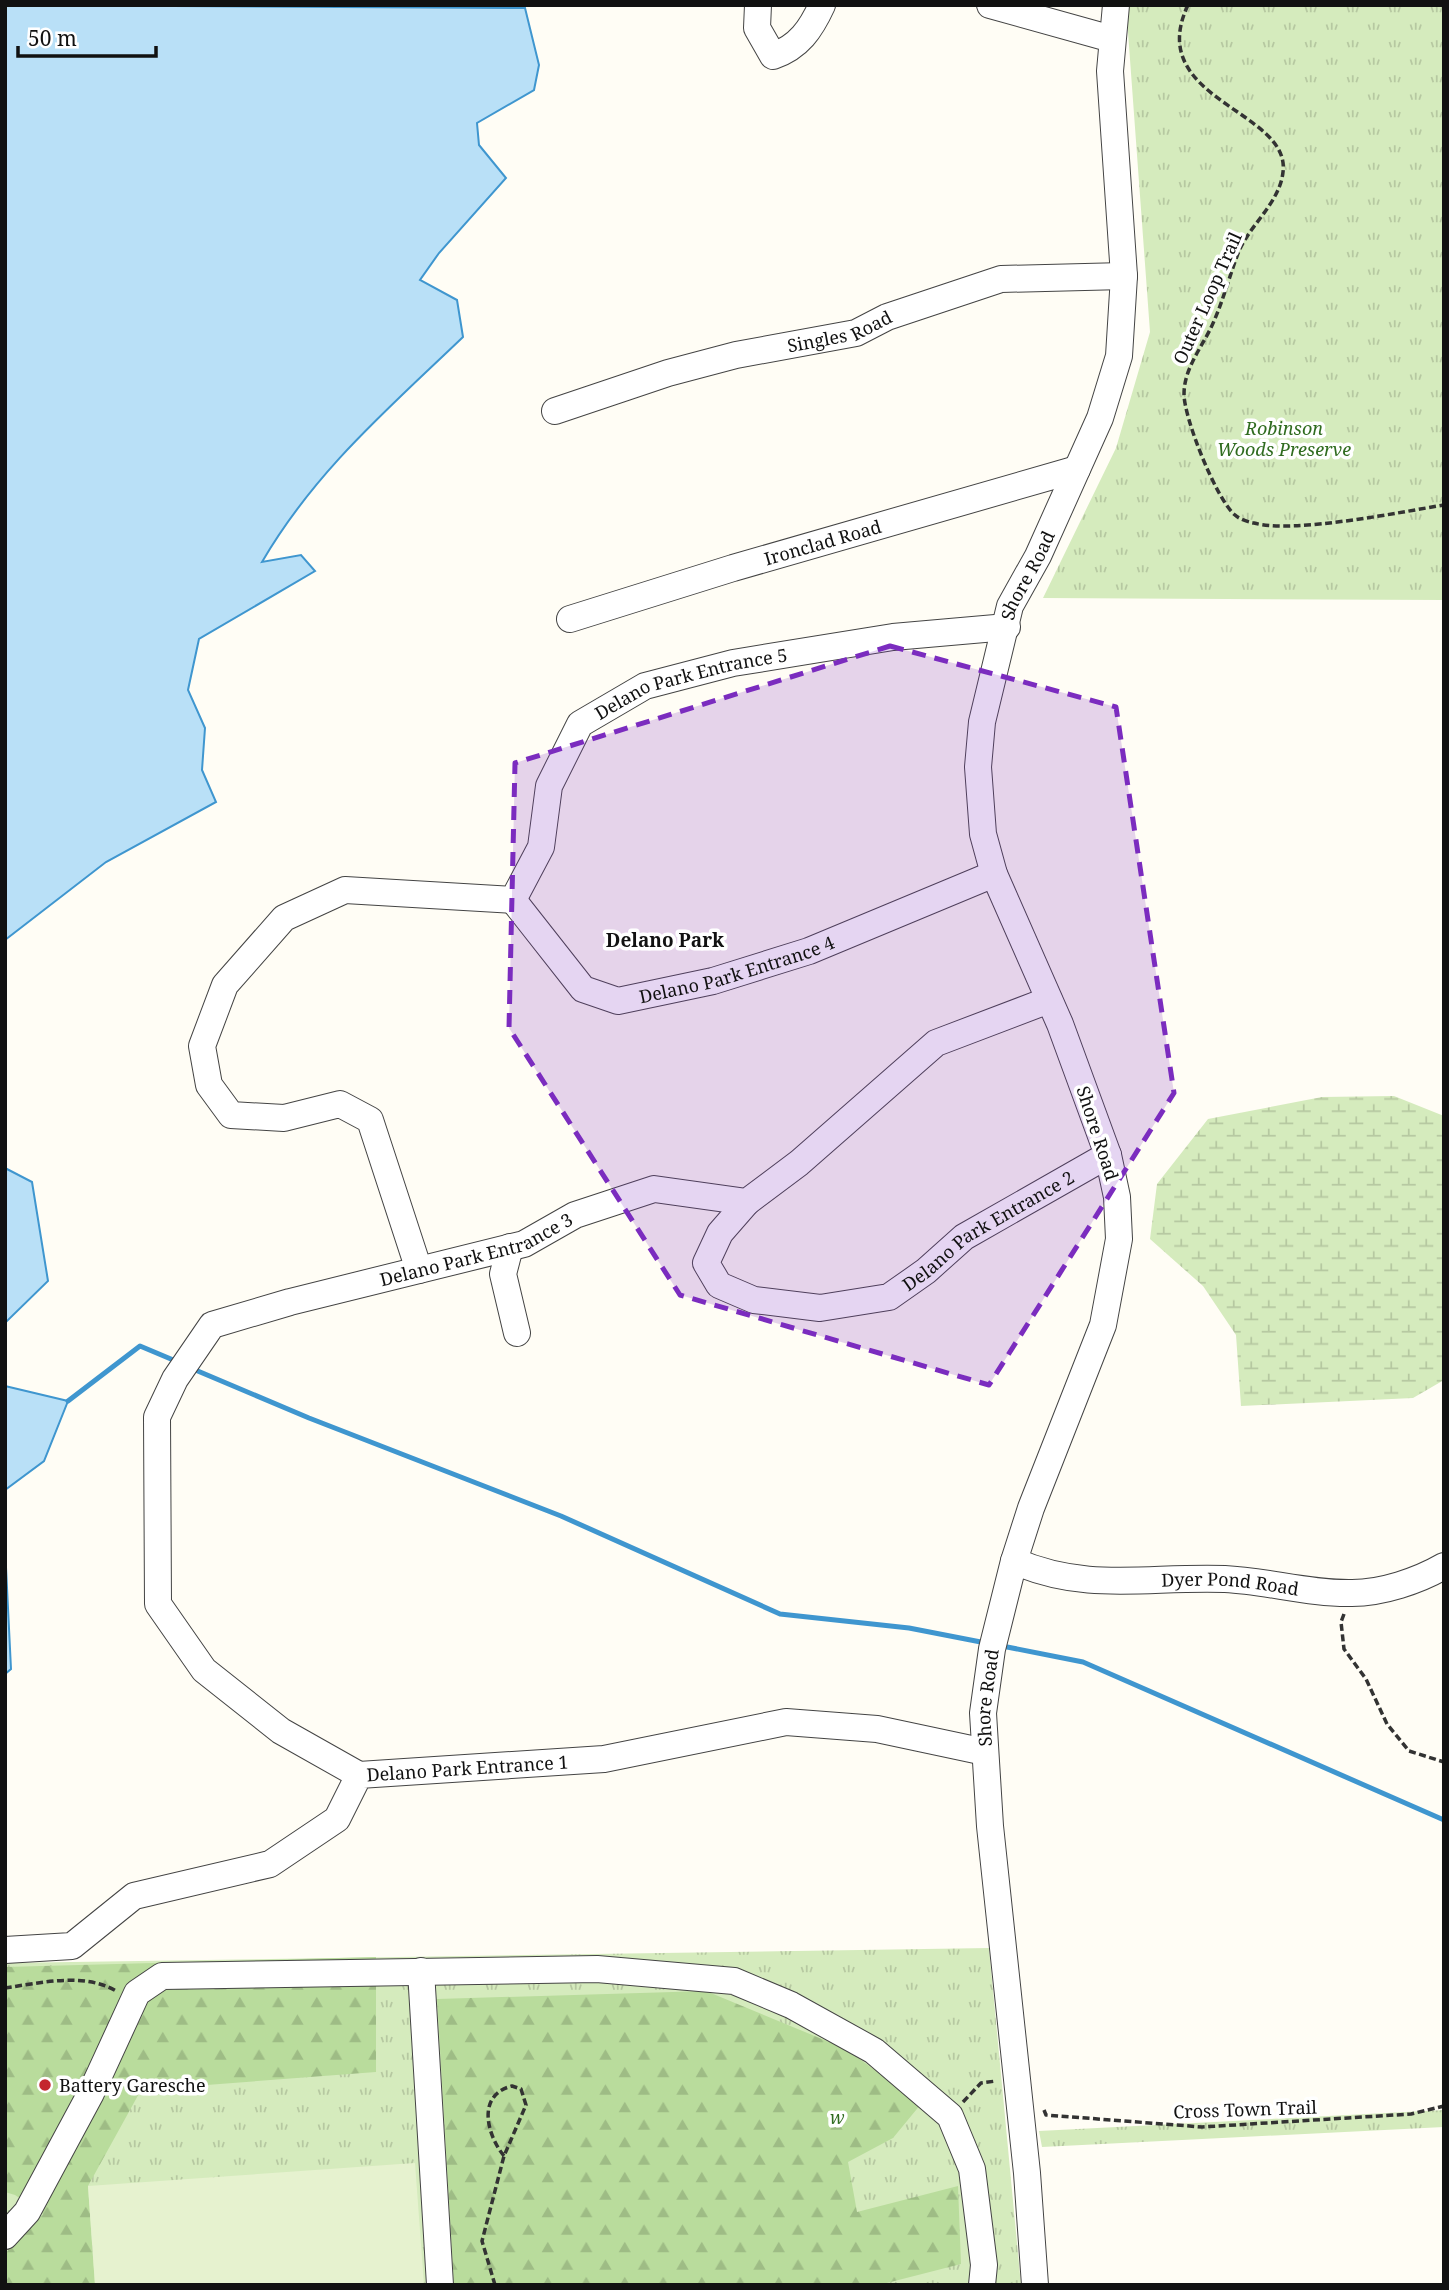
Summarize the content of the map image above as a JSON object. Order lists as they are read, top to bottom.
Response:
{
  "streets": {
    "street": [
      "Singles Road",
      "Ironclad Road",
      "Shore Road",
      "Delano Park Entrance 5",
      "Delano Park Entrance 4",
      "Delano Park Entrance 2",
      "Delano Park Entrance 3",
      "Dyer Pond Road",
      "Delano Park Entrance 1"
    ],
    "path": ["Outer Loop Trail", "Cross Town Trail"]
  },
  "crossings": [
    ["Singles Road", "Shore Road"],
    ["Ironclad Road", "Shore Road"],
    ["Shore Road", "Delano Park Entrance 5"],
    ["Shore Road", "Delano Park Entrance 4"],
    ["Shore Road", "Delano Park Entrance 2"],
    ["Shore Road", "Dyer Pond Road"],
    ["Shore Road", "Delano Park Entrance 1"],
    ["Delano Park Entrance 5", "Delano Park Entrance 4"],
    ["Delano Park Entrance 2", "Delano Park Entrance 3"],
    ["Delano Park Entrance 3", "Delano Park Entrance 1"]
  ],
  "districts": ["Delano Park"],
  "parks": ["Robinson Woods Preserve", "w"],
  "places": ["Battery Garesche"],
  "scale_bar": "50 m"
}
